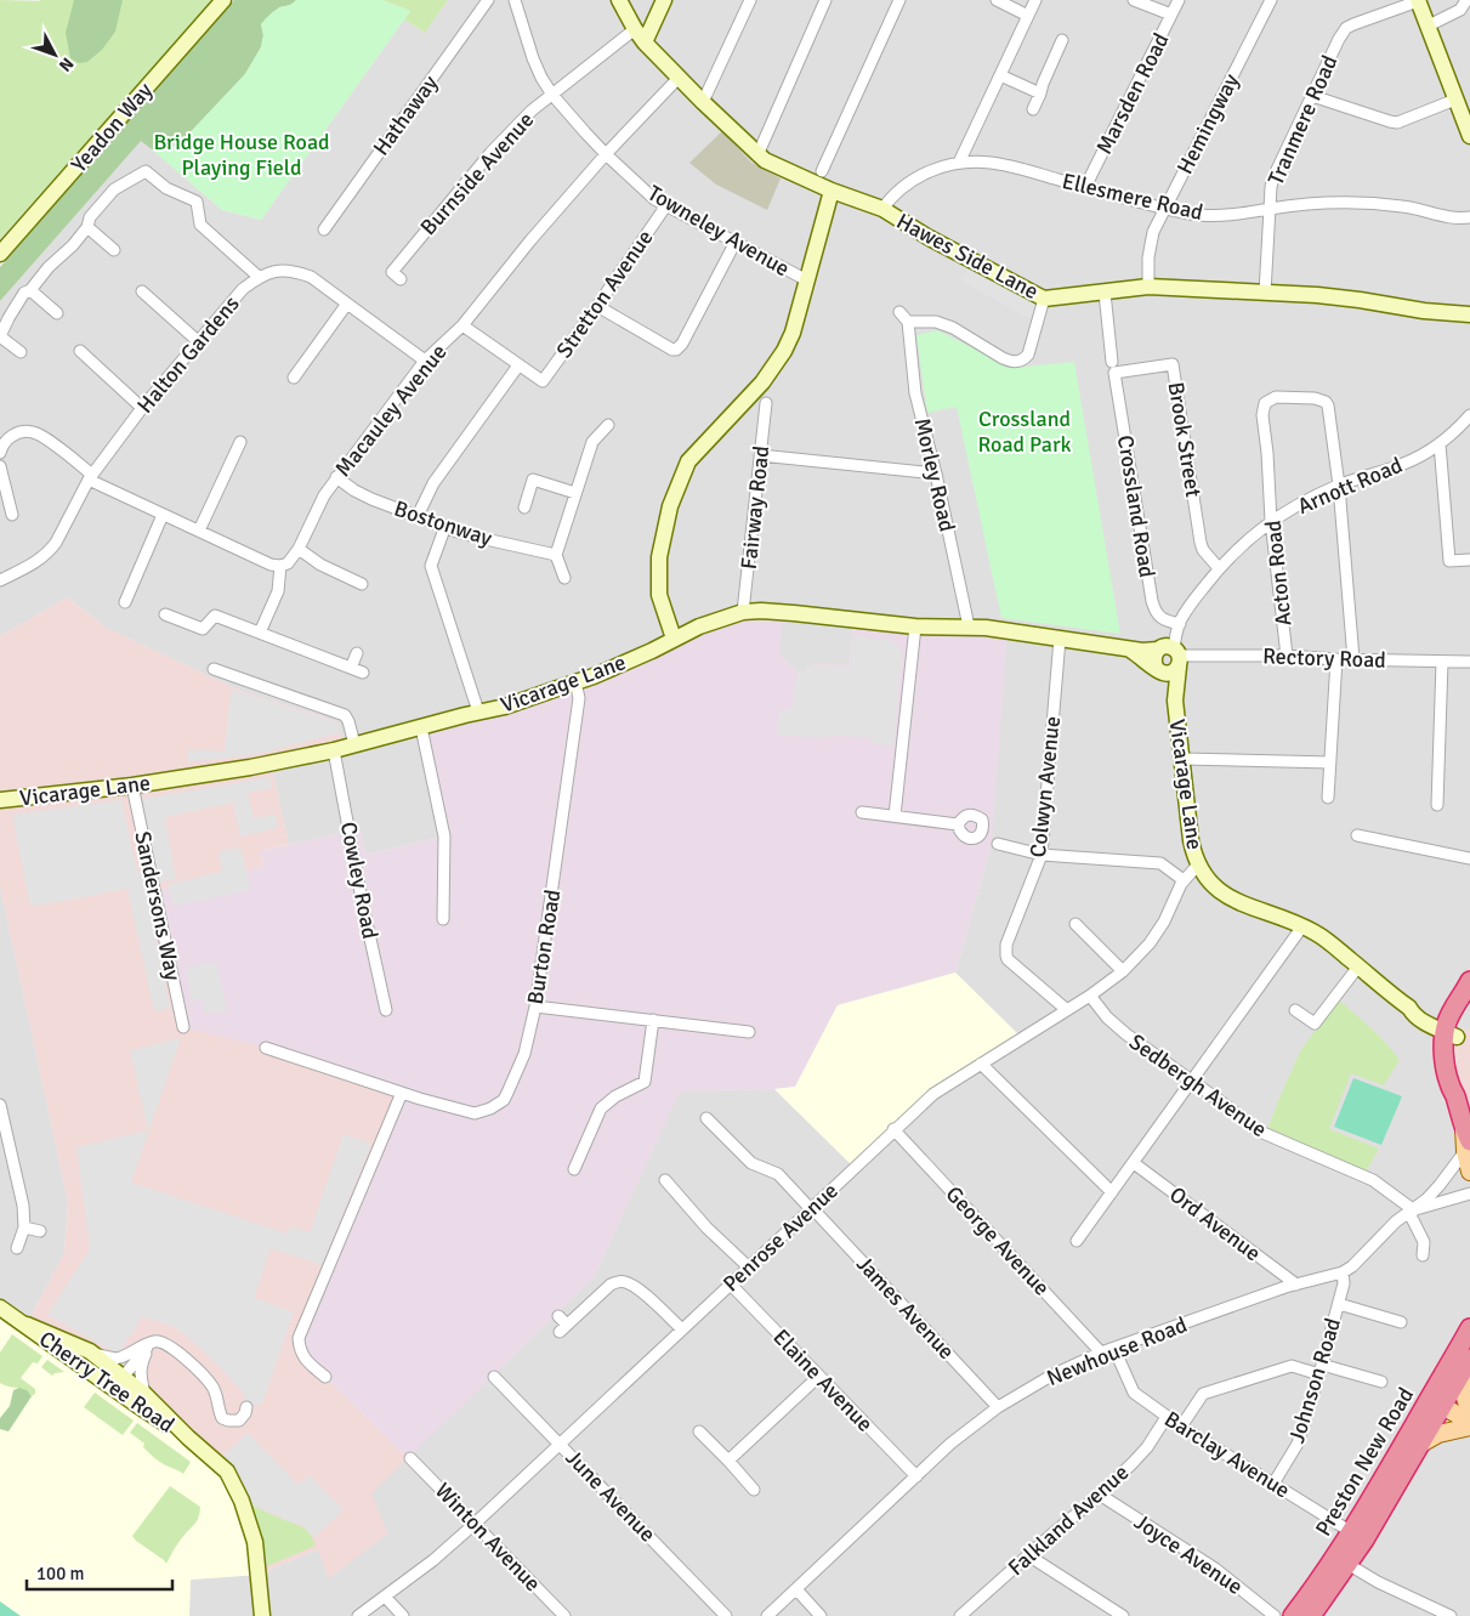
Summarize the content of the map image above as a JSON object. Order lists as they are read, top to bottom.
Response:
{
  "streets": {
    "highway": ["Preston New Road"],
    "street": [
      "Marsden Road",
      "Hathaway",
      "Tranmere Road",
      "Hemingway",
      "Yeadon Way",
      "Burnside Avenue",
      "Ellesmere Road",
      "Towneley Avenue",
      "Hawes Side Lane",
      "Stretton Avenue",
      "Halton Gardens",
      "Macauley Avenue",
      "Brook Street",
      "Morley Road",
      "Arnott Road",
      "Crossland Road",
      "Fairway Road",
      "Bostonway",
      "Acton Road",
      "Rectory Road",
      "Vicarage Lane",
      "Colwyn Avenue",
      "Cowley Road",
      "Sandersons Way",
      "Burton Road",
      "Sedbergh Avenue",
      "Ord Avenue",
      "Penrose Avenue",
      "George Avenue",
      "James Avenue",
      "Newhouse Road",
      "Elaine Avenue",
      "Johnson Road",
      "Cherry Tree Road",
      "Barclay Avenue",
      "June Avenue",
      "Falkland Avenue",
      "Winton Avenue",
      "Joyce Avenue"
    ]
  },
  "crossings": [
    ["Marsden Road", "Ellesmere Road"],
    ["Tranmere Road", "Ellesmere Road"],
    ["Tranmere Road", "Hawes Side Lane"],
    ["Hemingway", "Ellesmere Road"],
    ["Hemingway", "Hawes Side Lane"],
    ["Burnside Avenue", "Towneley Avenue"],
    ["Burnside Avenue", "Hawes Side Lane"],
    ["Ellesmere Road", "Hawes Side Lane"],
    ["Towneley Avenue", "Stretton Avenue"],
    ["Towneley Avenue", "Macauley Avenue"],
    ["Hawes Side Lane", "Macauley Avenue"],
    ["Hawes Side Lane", "Crossland Road"],
    ["Macauley Avenue", "Bostonway"],
    ["Brook Street", "Arnott Road"],
    ["Brook Street", "Crossland Road"],
    ["Morley Road", "Vicarage Lane"],
    ["Arnott Road", "Crossland Road"],
    ["Arnott Road", "Acton Road"],
    ["Arnott Road", "Rectory Road"],
    ["Arnott Road", "Vicarage Lane"],
    ["Fairway Road", "Vicarage Lane"],
    ["Acton Road", "Rectory Road"],
    ["Rectory Road", "Vicarage Lane"],
    ["Vicarage Lane", "Colwyn Avenue"],
    ["Vicarage Lane", "Cowley Road"],
    ["Vicarage Lane", "Sandersons Way"],
    ["Vicarage Lane", "Burton Road"],
    ["Vicarage Lane", "Penrose Avenue"],
    ["Colwyn Avenue", "Penrose Avenue"],
    ["Sedbergh Avenue", "Penrose Avenue"],
    ["Sedbergh Avenue", "Newhouse Road"],
    ["Ord Avenue", "Newhouse Road"],
    ["Penrose Avenue", "George Avenue"],
    ["Penrose Avenue", "James Avenue"],
    ["Penrose Avenue", "Elaine Avenue"],
    ["Penrose Avenue", "June Avenue"],
    ["Penrose Avenue", "Winton Avenue"],
    ["George Avenue", "Newhouse Road"],
    ["James Avenue", "Newhouse Road"],
    ["Newhouse Road", "Elaine Avenue"],
    ["Newhouse Road", "Johnson Road"],
    ["Newhouse Road", "Barclay Avenue"],
    ["Johnson Road", "Barclay Avenue"],
    ["Barclay Avenue", "Preston New Road"],
    ["Barclay Avenue", "Falkland Avenue"],
    ["Falkland Avenue", "Joyce Avenue"]
  ],
  "parks": ["Bridge House Road Playing Field", "Crossland Road Park"],
  "scale_bar": "100 m",
  "north": "bottom right"
}
